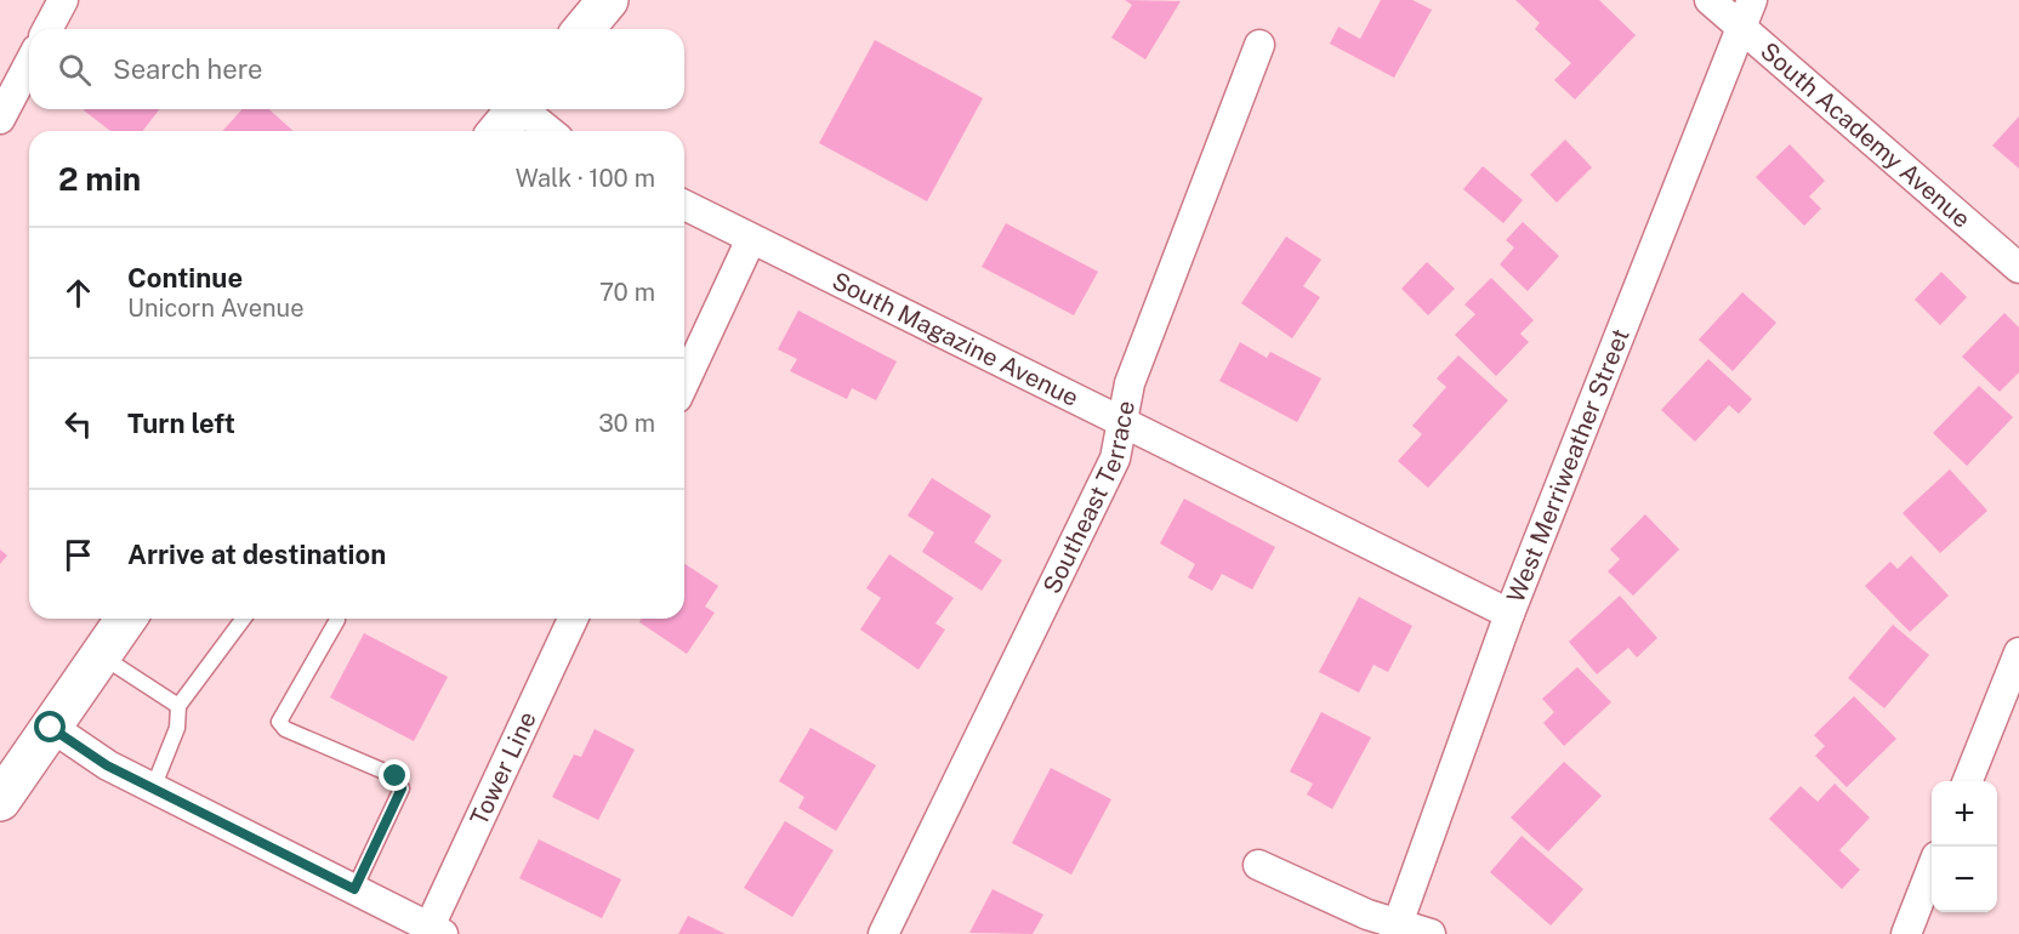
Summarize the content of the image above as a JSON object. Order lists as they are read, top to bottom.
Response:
{
  "streets": {
    "street": [
      "South Academy Avenue",
      "South Magazine Avenue",
      "West Merriweather Street",
      "Southeast Terrace",
      "Tower Line"
    ]
  },
  "crossings": [
    ["South Academy Avenue", "West Merriweather Street"],
    ["South Magazine Avenue", "West Merriweather Street"],
    ["South Magazine Avenue", "Southeast Terrace"]
  ],
  "page": {
    "search": "Search here",
    "heading": ["2 min", "Walk · 100 m"],
    "list": [
      ["Continue", "Unicorn Avenue", "70 m"],
      ["Turn left", "30 m"],
      "Arrive at destination"
    ],
    "map_buttons": ["+", "−"]
  }
}
